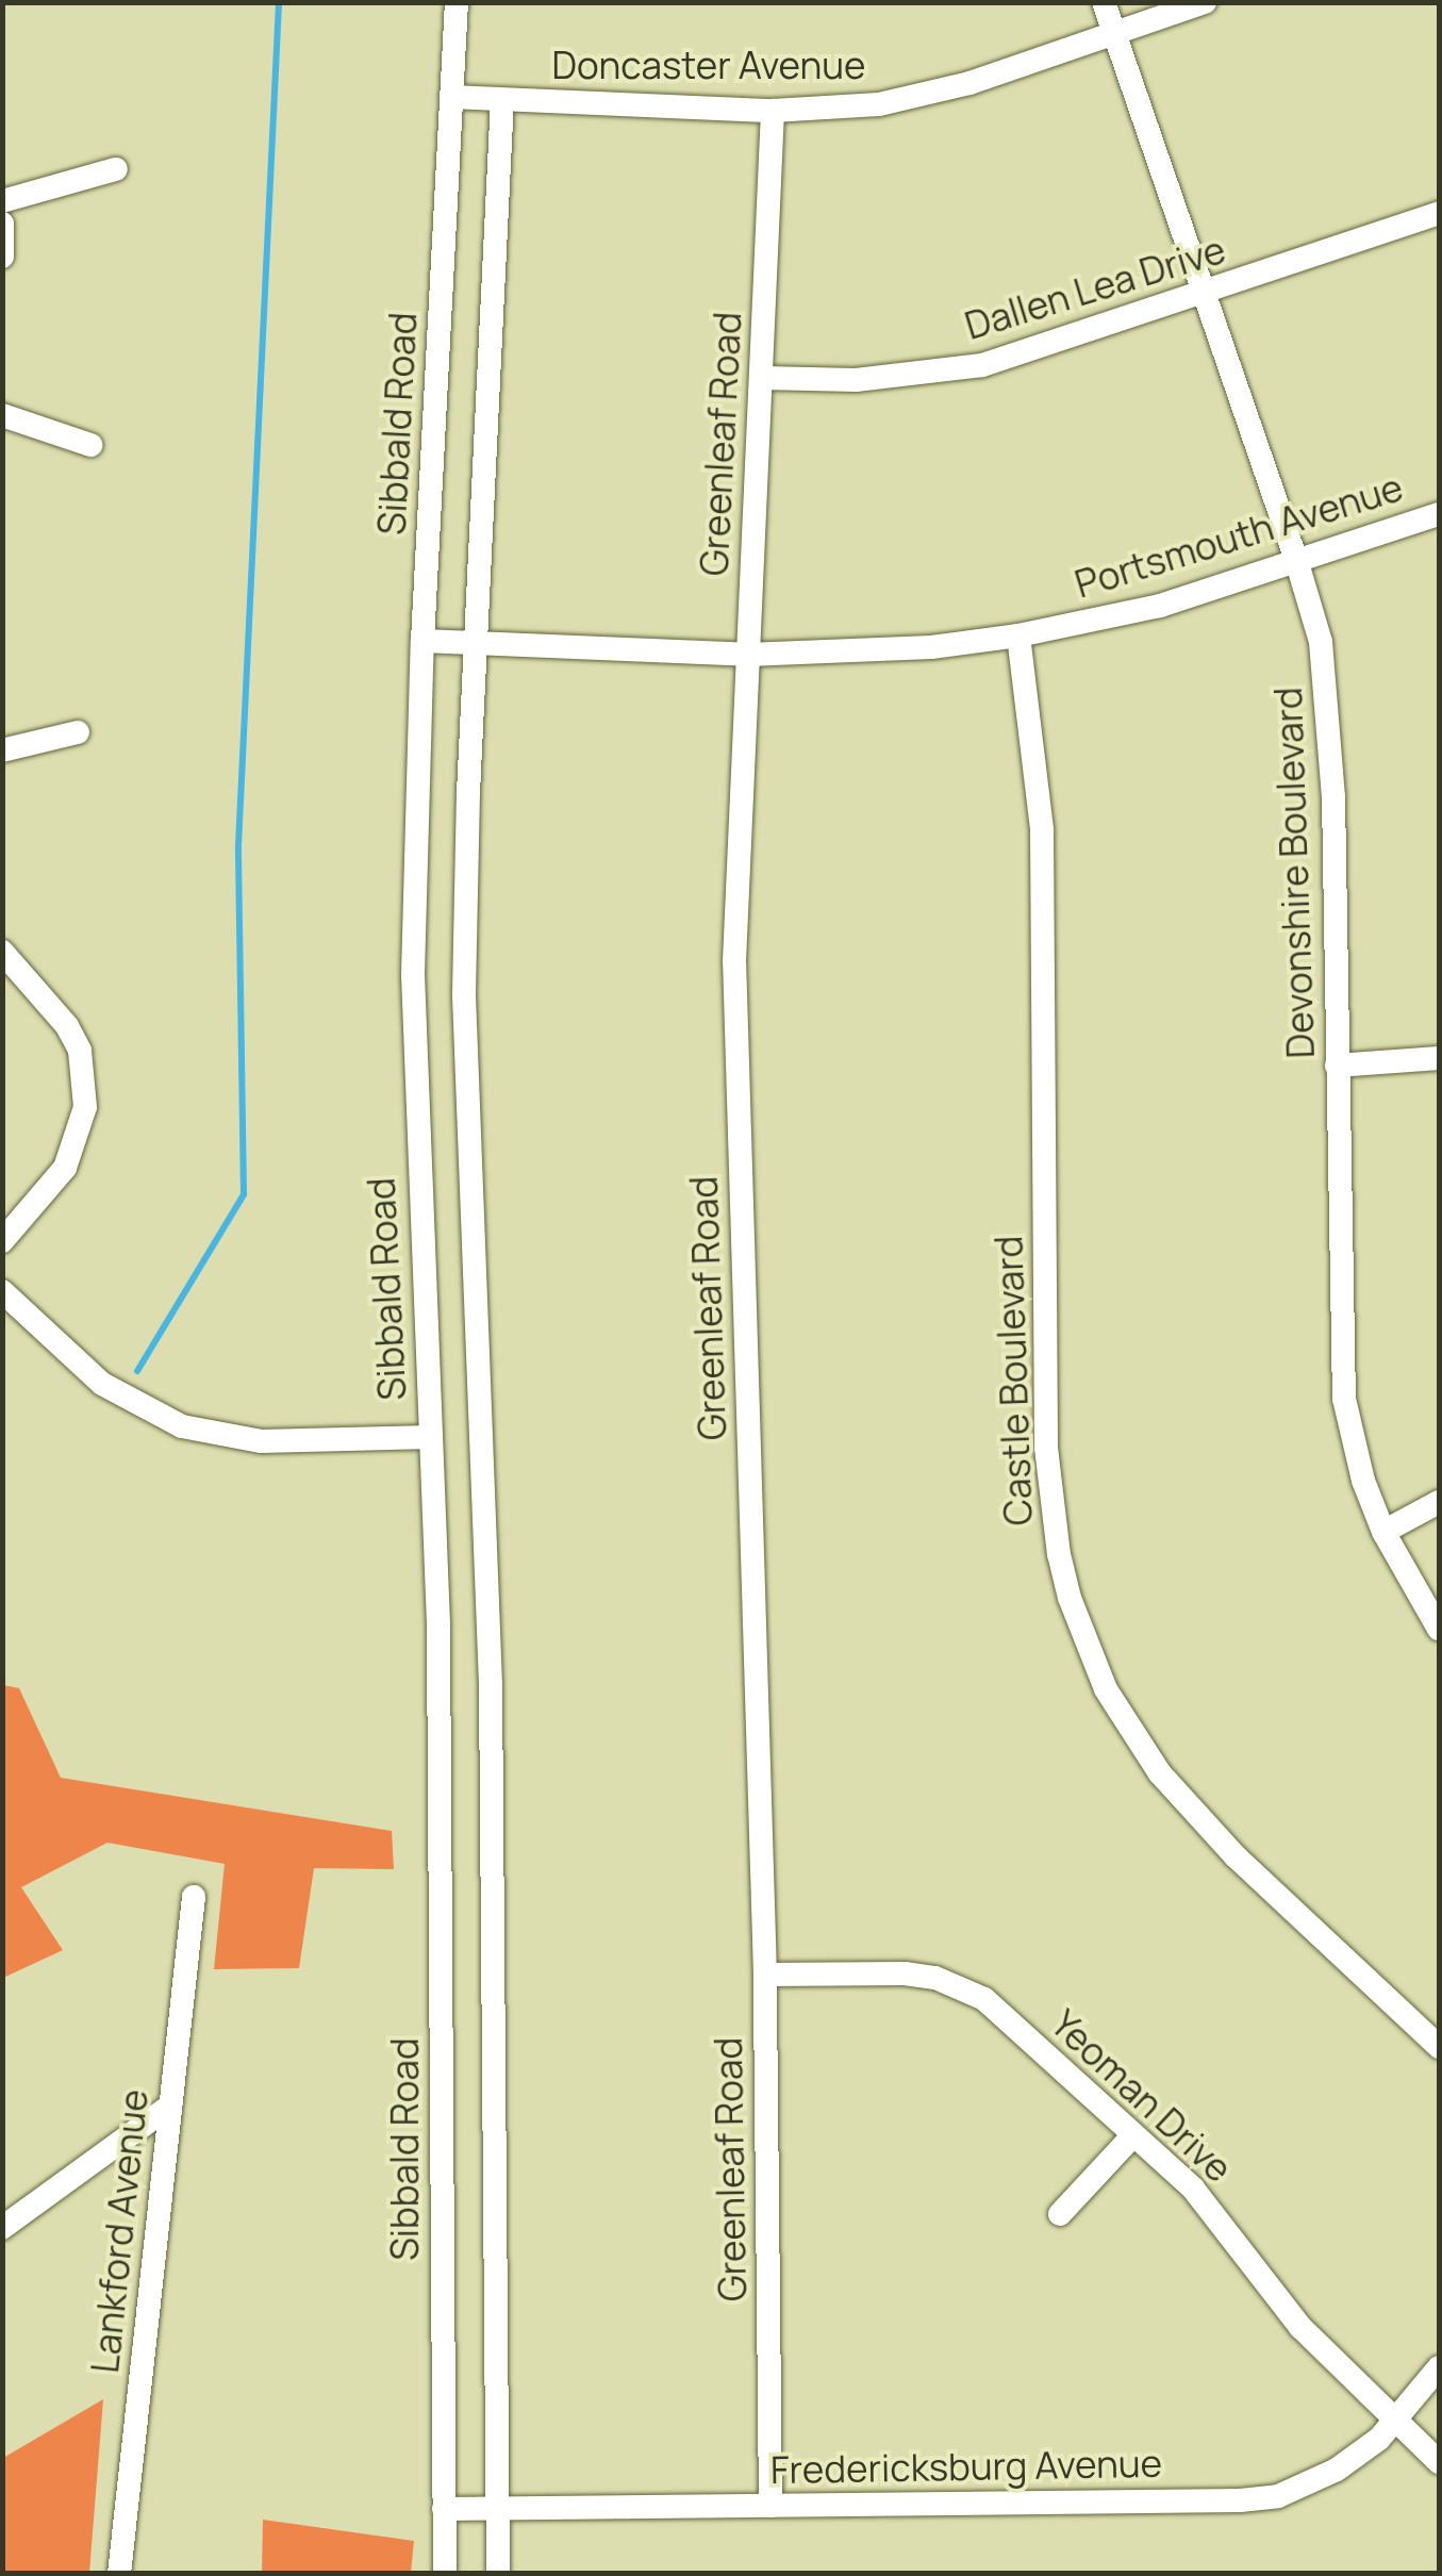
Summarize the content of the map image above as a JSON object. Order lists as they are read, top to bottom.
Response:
{
  "streets": {
    "street": [
      "Doncaster Avenue",
      "Dallen Lea Drive",
      "Sibbald Road",
      "Greenleaf Road",
      "Portsmouth Avenue",
      "Devonshire Boulevard",
      "Castle Boulevard",
      "Yeoman Drive",
      "Lankford Avenue",
      "Fredericksburg Avenue"
    ]
  },
  "crossings": [
    ["Doncaster Avenue", "Sibbald Road"],
    ["Doncaster Avenue", "Greenleaf Road"],
    ["Doncaster Avenue", "Devonshire Boulevard"],
    ["Dallen Lea Drive", "Greenleaf Road"],
    ["Dallen Lea Drive", "Devonshire Boulevard"],
    ["Sibbald Road", "Portsmouth Avenue"],
    ["Sibbald Road", "Fredericksburg Avenue"],
    ["Greenleaf Road", "Portsmouth Avenue"],
    ["Greenleaf Road", "Yeoman Drive"],
    ["Greenleaf Road", "Fredericksburg Avenue"],
    ["Portsmouth Avenue", "Devonshire Boulevard"],
    ["Portsmouth Avenue", "Castle Boulevard"],
    ["Yeoman Drive", "Fredericksburg Avenue"]
  ]
}
